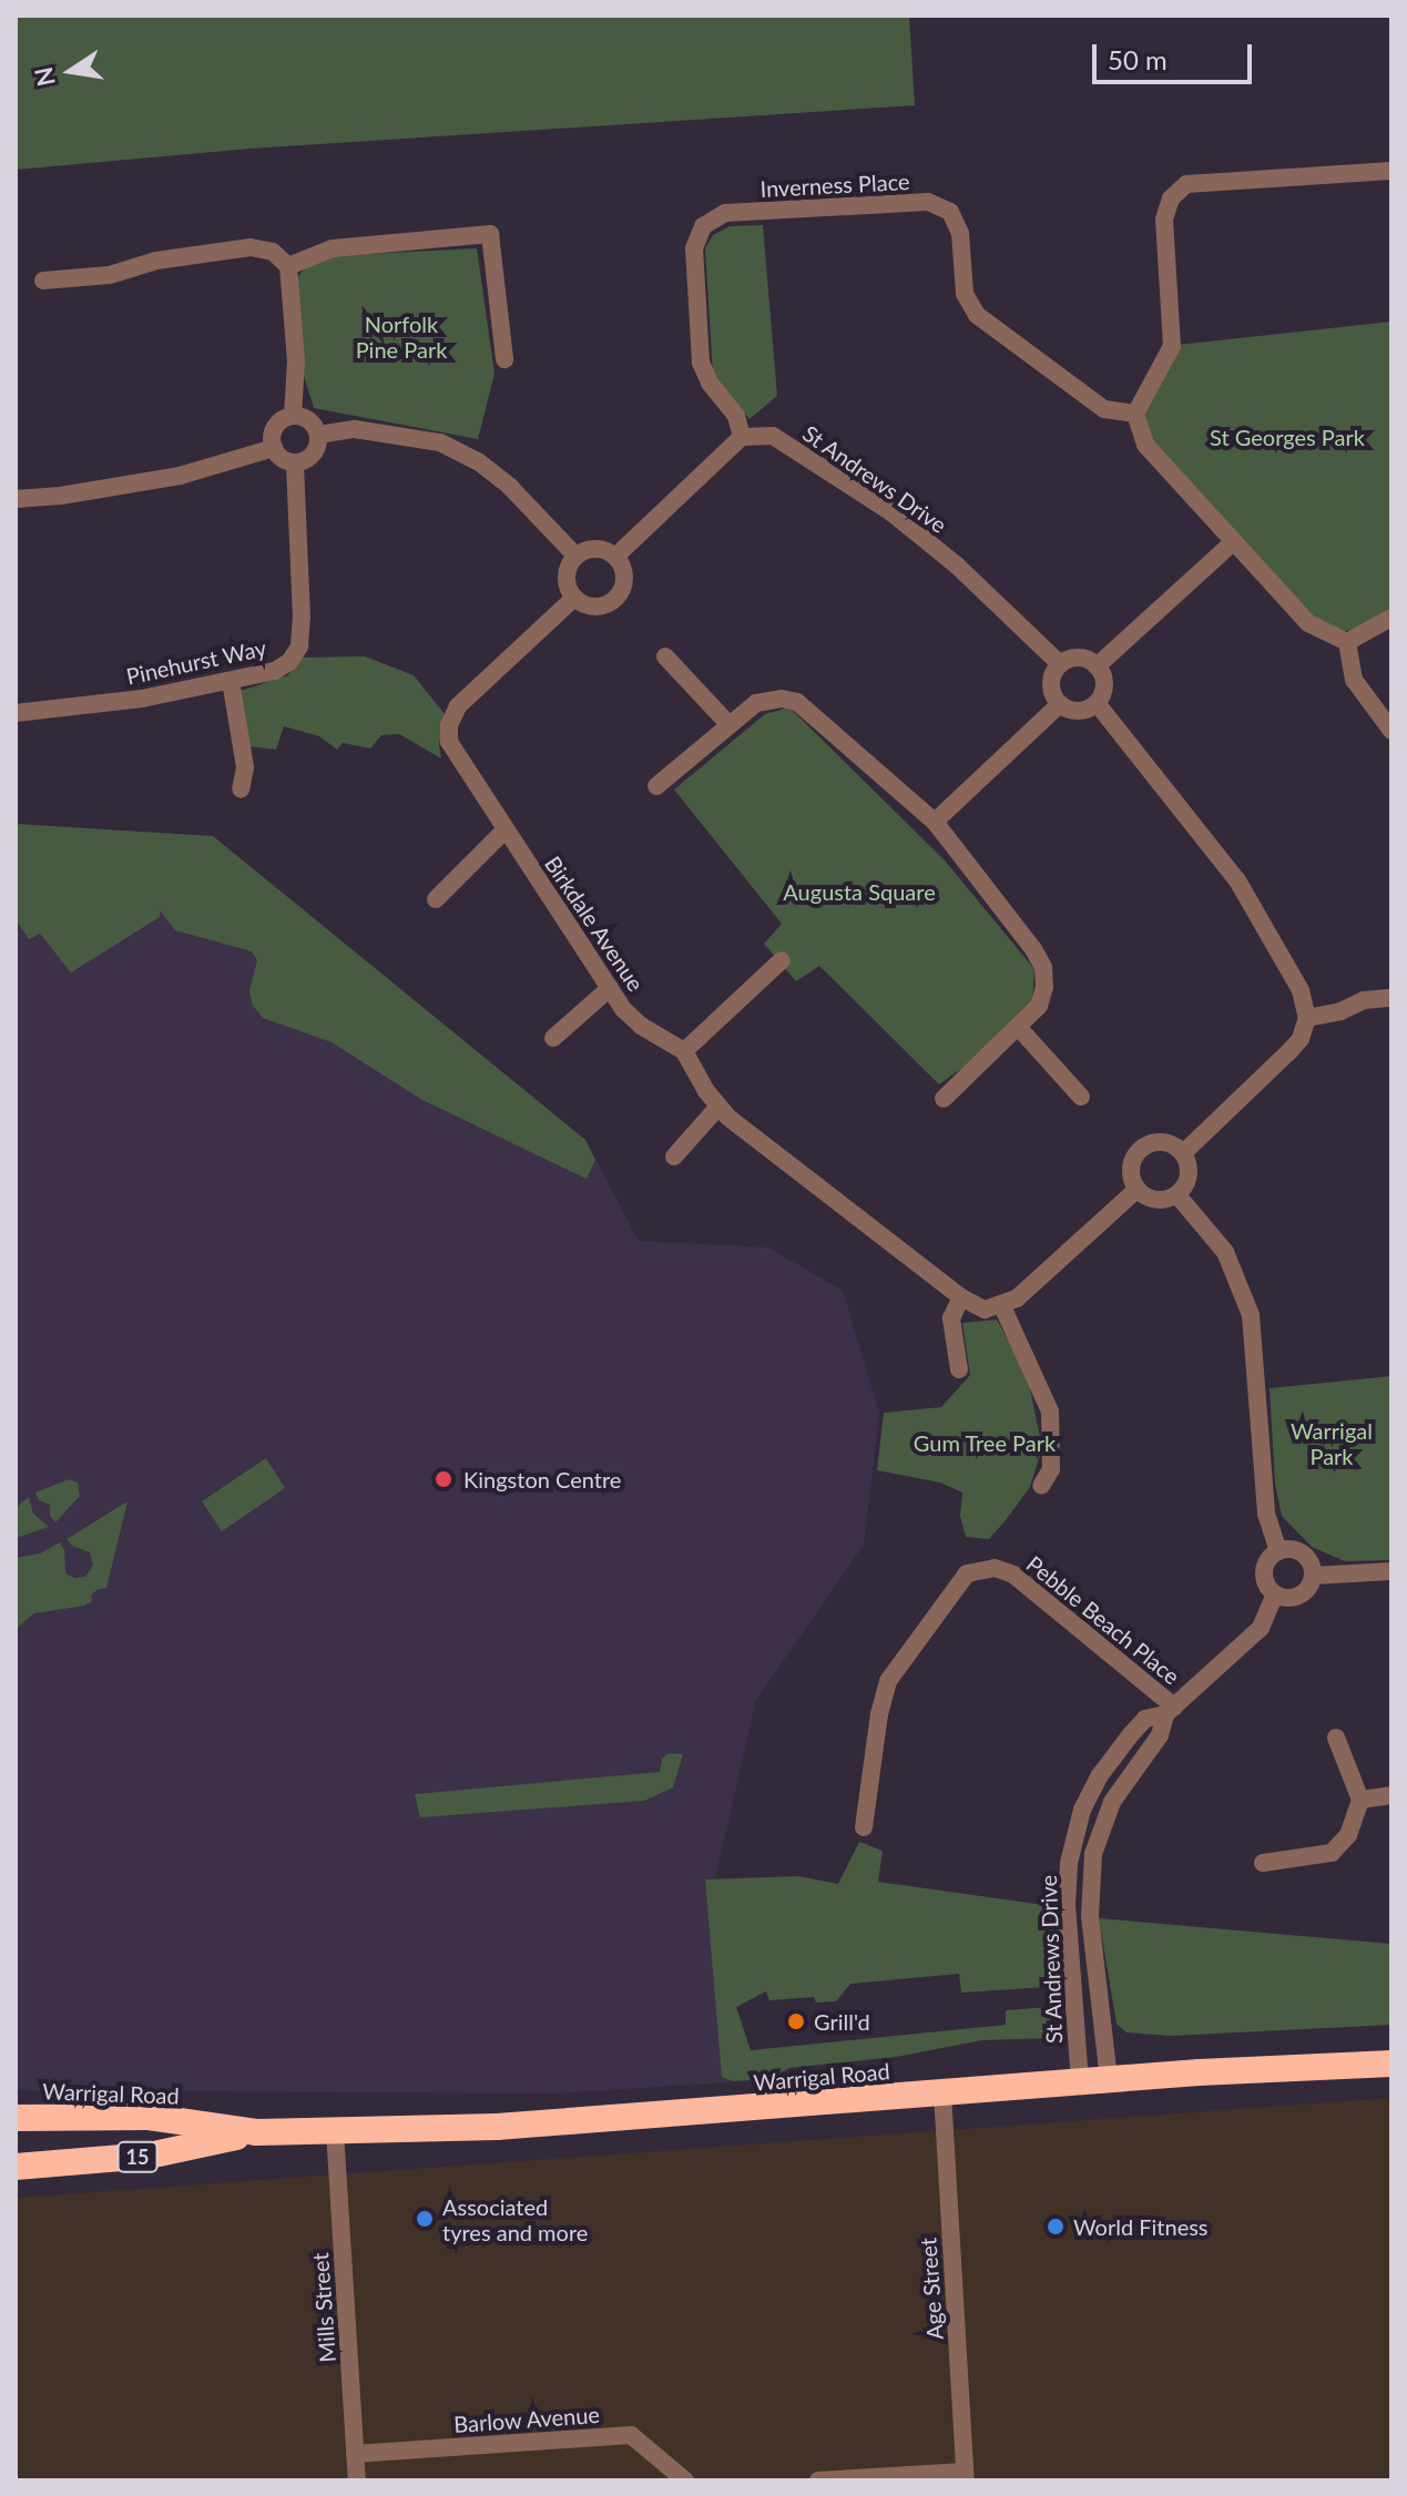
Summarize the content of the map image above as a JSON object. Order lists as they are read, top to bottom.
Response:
{
  "streets": {
    "highway": ["Warrigal Road", "15"],
    "street": [
      "Inverness Place",
      "St Andrews Drive",
      "Pinehurst Way",
      "Birkdale Avenue",
      "Pebble Beach Place",
      "Age Street",
      "Mills Street",
      "Barlow Avenue"
    ]
  },
  "crossings": [
    ["Inverness Place", "St Andrews Drive"],
    ["St Andrews Drive", "Pebble Beach Place"],
    ["St Andrews Drive", "Warrigal Road"],
    ["Warrigal Road", "Age Street"],
    ["Warrigal Road", "Mills Street"],
    ["Mills Street", "Barlow Avenue"]
  ],
  "parks": [
    "Norfolk Pine Park",
    "St Georges Park",
    "Augusta Square",
    "Warrigal Park",
    "Gum Tree Park"
  ],
  "places": [
    "Kingston Centre",
    "Grill'd",
    "Associated tyres and more",
    "World Fitness"
  ],
  "scale_bar": "50 m",
  "north": "left"
}
